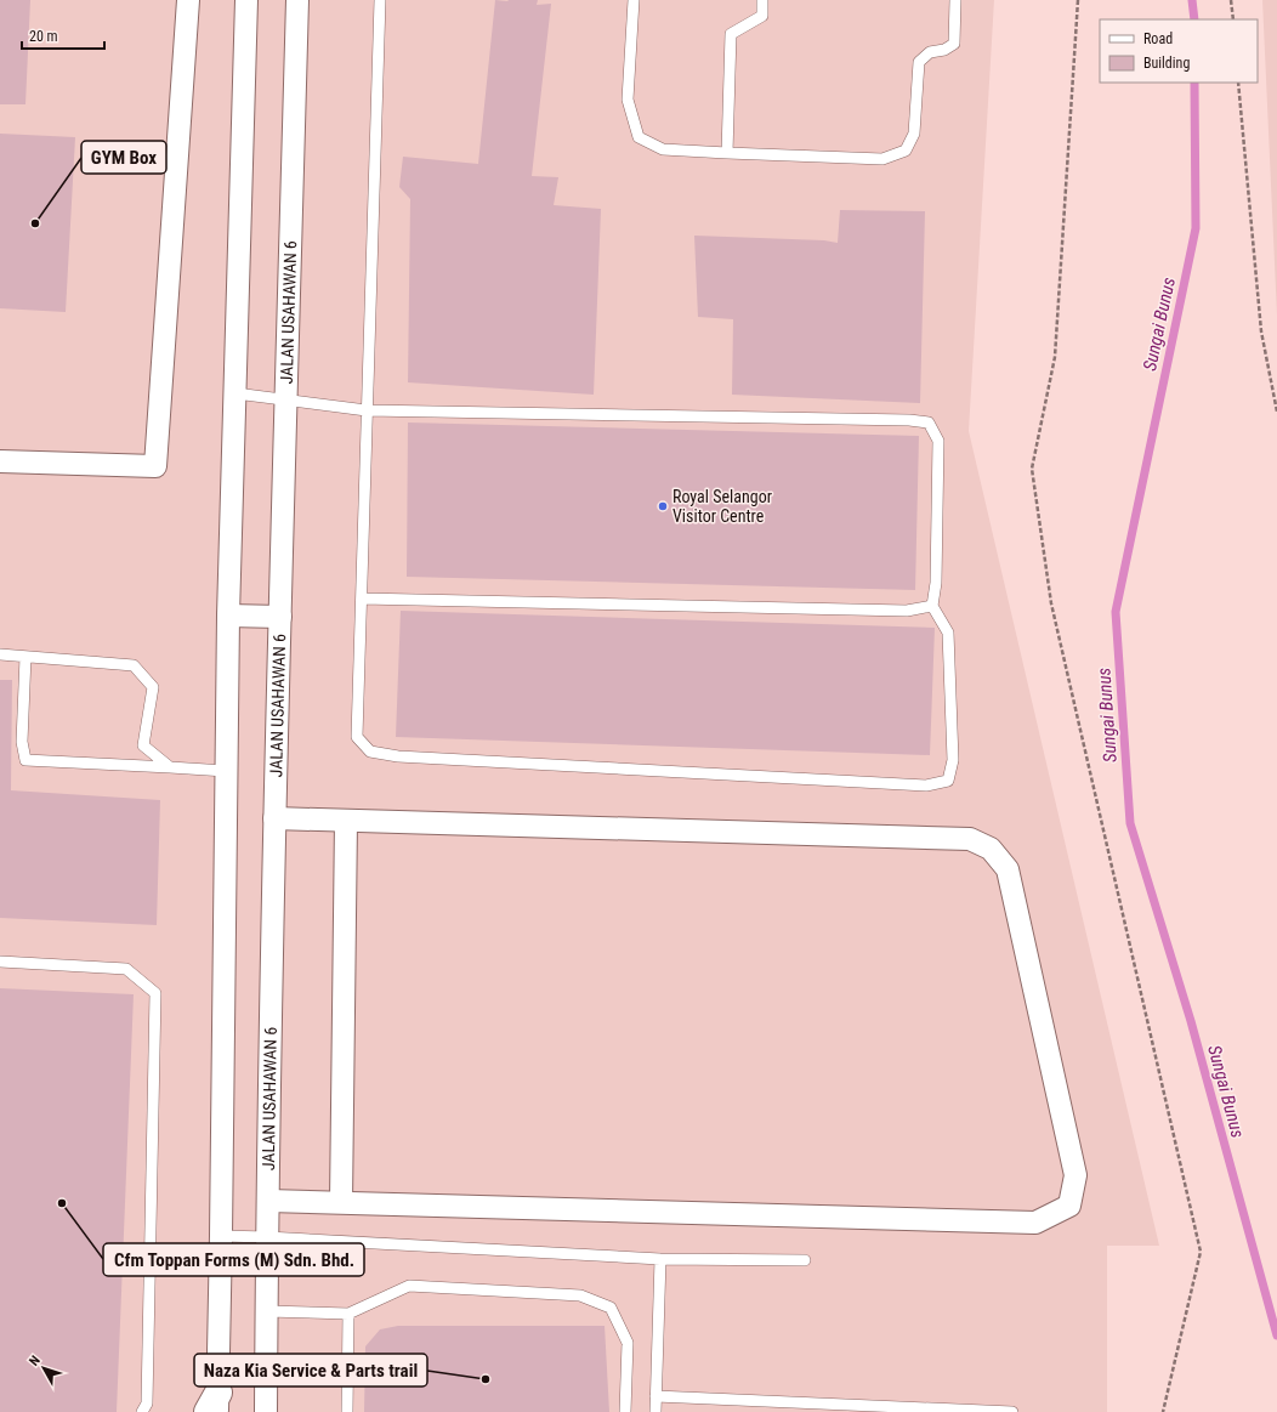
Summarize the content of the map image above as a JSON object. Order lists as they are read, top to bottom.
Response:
{
  "streets": {
    "street": ["JALAN USAHAWAN 6"]
  },
  "water": ["Sungai Bunus"],
  "places": [
    "GYM Box",
    "Royal Selangor Visitor Centre",
    "Cfm Toppan Forms (M) Sdn. Bhd.",
    "Naza Kia Service & Parts trail"
  ],
  "legend": ["Road", "Building"],
  "scale_bar": "20 m",
  "north": "top left"
}
